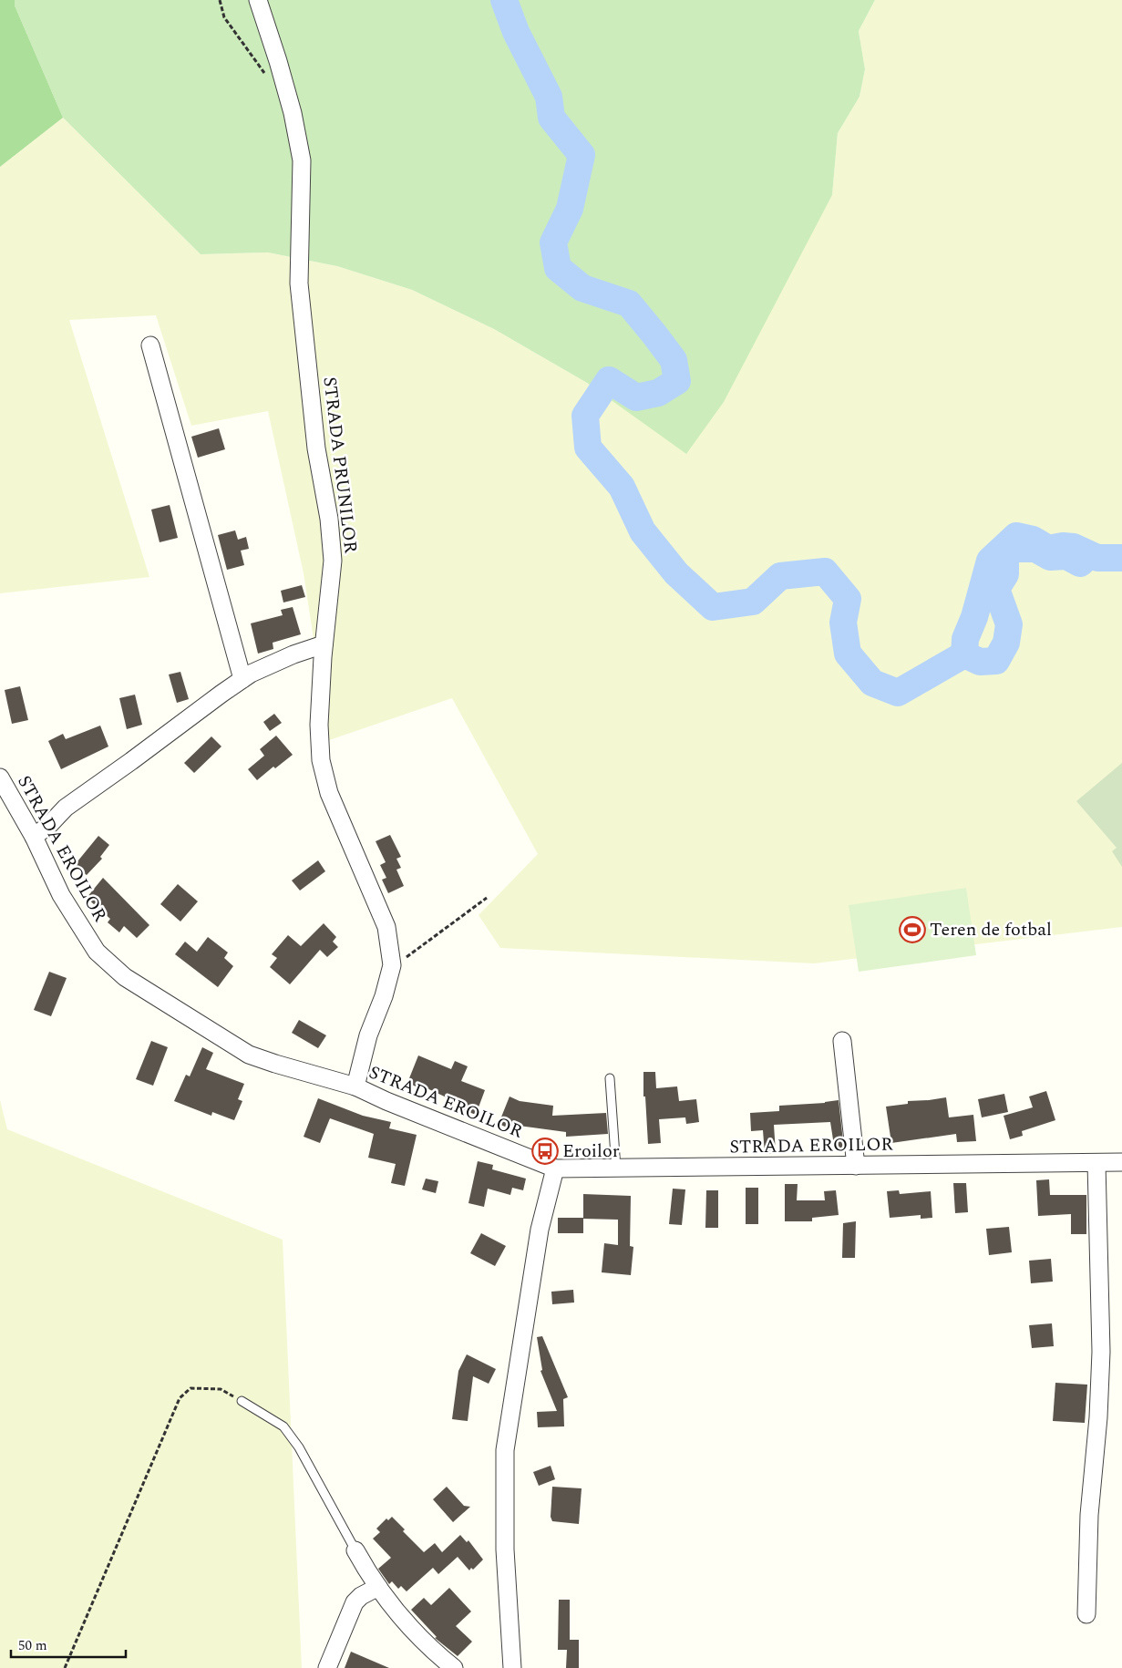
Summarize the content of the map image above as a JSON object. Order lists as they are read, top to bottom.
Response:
{
  "streets": {
    "street": ["STRADA PRUNILOR", "STRADA EROILOR"]
  },
  "crossings": [
    ["STRADA PRUNILOR", "STRADA EROILOR"]
  ],
  "places": {
    "sports": ["Teren de fotbal"],
    "bus stop": ["Eroilor"]
  },
  "scale_bar": "50 m"
}
